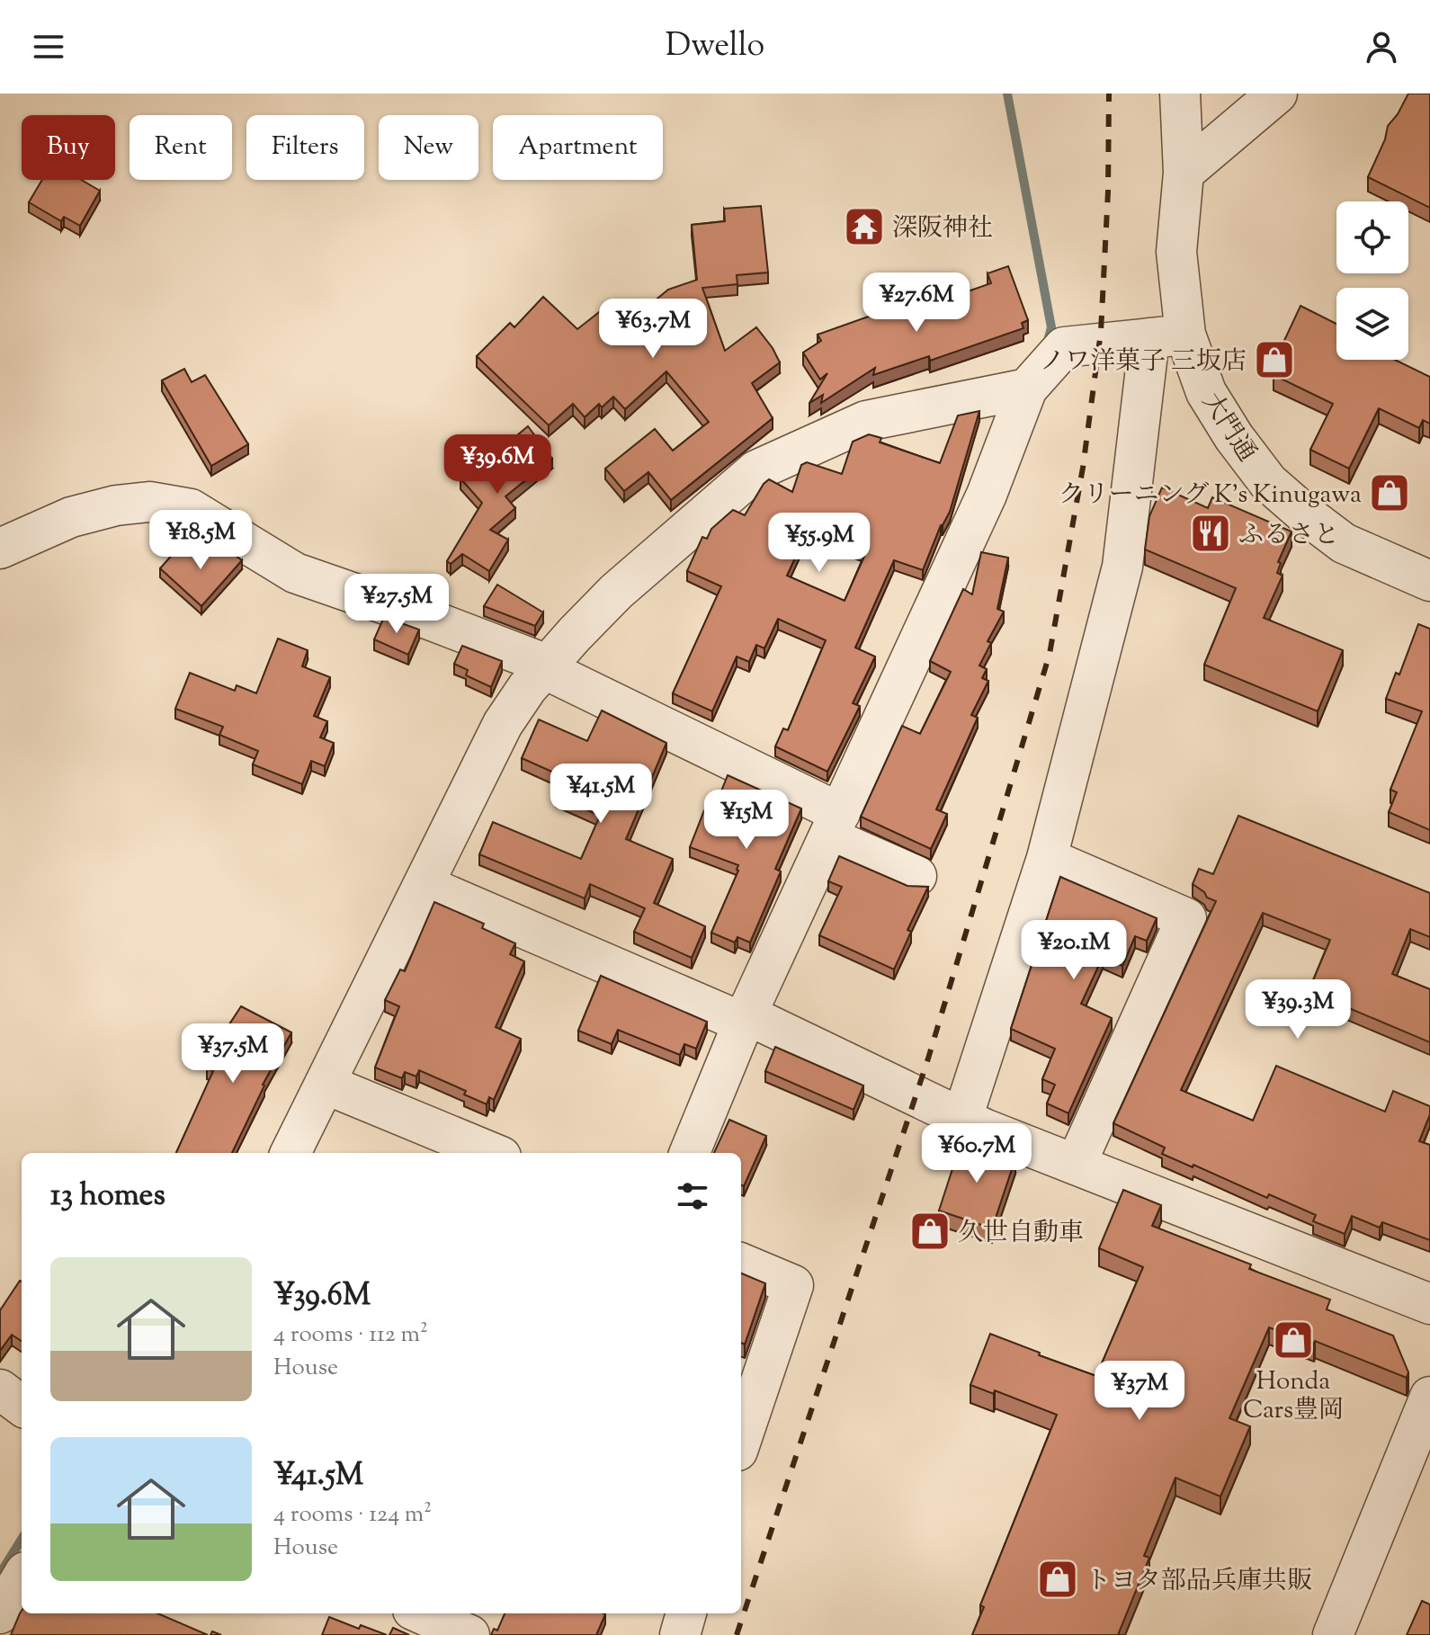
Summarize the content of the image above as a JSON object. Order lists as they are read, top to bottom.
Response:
{
  "streets": {
    "street": ["大門通"]
  },
  "places": {
    "temple": ["深阪神社"],
    "shop": [
      "ノワ洋菓子 三坂店",
      "クリーニング K's Kinugawa",
      "久世自動車",
      "Honda Cars豊岡",
      "トヨタ部品兵庫共販"
    ],
    "restaurant": ["ふるさと"]
  },
  "page": {
    "header": "Dwello",
    "chip": [
      "Buy",
      "Rent",
      "Filters",
      "New",
      "Apartment"
    ],
    "price": [
      "¥27.6M",
      "¥63.7M",
      "¥39.6M",
      "¥18.5M",
      "¥55.9M",
      "¥27.5M",
      "¥41.5M",
      "¥15M",
      "¥20.1M",
      "¥39.3M",
      "¥37.5M",
      "¥60.7M",
      "¥37M"
    ],
    "heading": "13 homes",
    "list": [
      {
        "name": "¥39.6M",
        "note": "4 rooms · 112 m² · House"
      },
      {
        "name": "¥41.5M",
        "note": "4 rooms · 124 m² · House"
      }
    ]
  }
}
